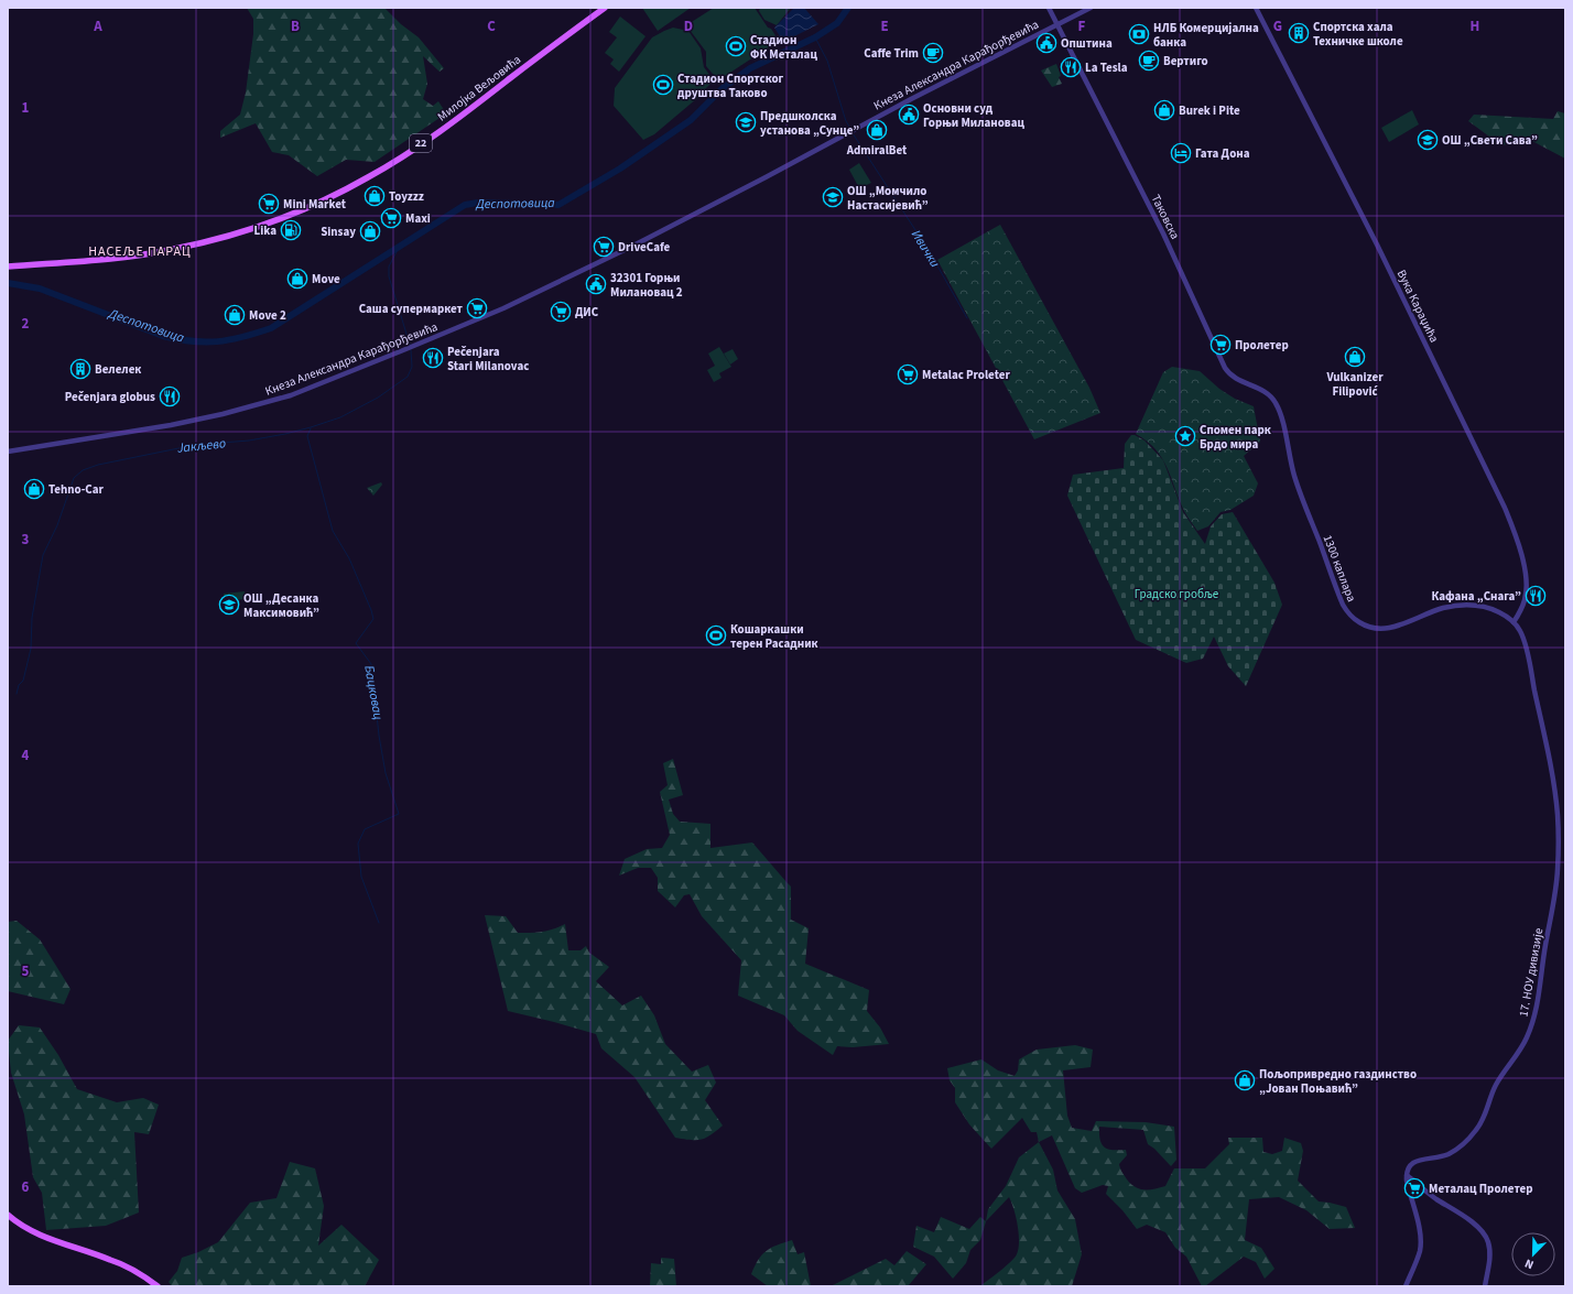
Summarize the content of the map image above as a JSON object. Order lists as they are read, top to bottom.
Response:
{
  "streets": {
    "main road": ["Милојка Вељовића", "22"],
    "street": [
      "Кнеза Александра Карађорђевића",
      "Таковска",
      "Вука Караџића",
      "1300 каплара",
      "17. НОУ дивизије"
    ]
  },
  "crossings": [
    ["Кнеза Александра Карађорђевића", "Таковска"],
    ["Таковска", "1300 каплара"],
    ["Вука Караџића", "1300 каплара"],
    ["1300 каплара", "17. НОУ дивизије"]
  ],
  "districts": ["НАСЕЉЕ ПАРАЦ"],
  "water": [
    "Деспотовица",
    "Ивички",
    "Јакљево",
    "Бацковац"
  ],
  "parks": ["Градско гробље"],
  "places": {
    "building": ["Спортска хала Техничке школе", "Велелек"],
    "bank": ["НЛБ Комерцијална банка"],
    "public building": ["Општина", "Основни суд Горњи Милановац", "32301 Горњи Милановац 2"],
    "sports": ["Стадион ФК Металац", "Стадион Спортског друштва Таково", "Кошаркашки терен Расадник"],
    "cafe": ["Caffe Trim", "Вертиго"],
    "restaurant": [
      "La Tesla",
      "Pečenjara Stari Milanovac",
      "Pečenjara globus",
      "Кафана „Снага”"
    ],
    "shop": [
      "Burek i Pite",
      "AdmiralBet",
      "Toyzzz",
      "Sinsay",
      "Move",
      "Move 2",
      "Vulkanizer Filipović",
      "Tehno-Car",
      "Пољопривредно газдинство „Јован Поњавић”"
    ],
    "school or university": [
      "Предшколска установа „Сунце”",
      "ОШ „Свети Сава”",
      "ОШ „Момчило Настасијевић”",
      "ОШ „Десанка Максимовић”"
    ],
    "hotel": ["Гата Дона"],
    "supermarket": [
      "Mini Market",
      "Maxi",
      "DriveCafe",
      "Саша супермаркет",
      "ДИС",
      "Пролетер",
      "Metalac Proleter",
      "Металац Пролетер"
    ],
    "fuel station": ["Lika"],
    "place": ["Спомен парк Брдо мира"]
  },
  "north": "bottom left",
  "grid": {
    "columns": [
      "A",
      "B",
      "C",
      "D",
      "E",
      "F",
      "G",
      "H"
    ],
    "rows": [
      "1",
      "2",
      "3",
      "4",
      "5",
      "6"
    ]
  }
}
